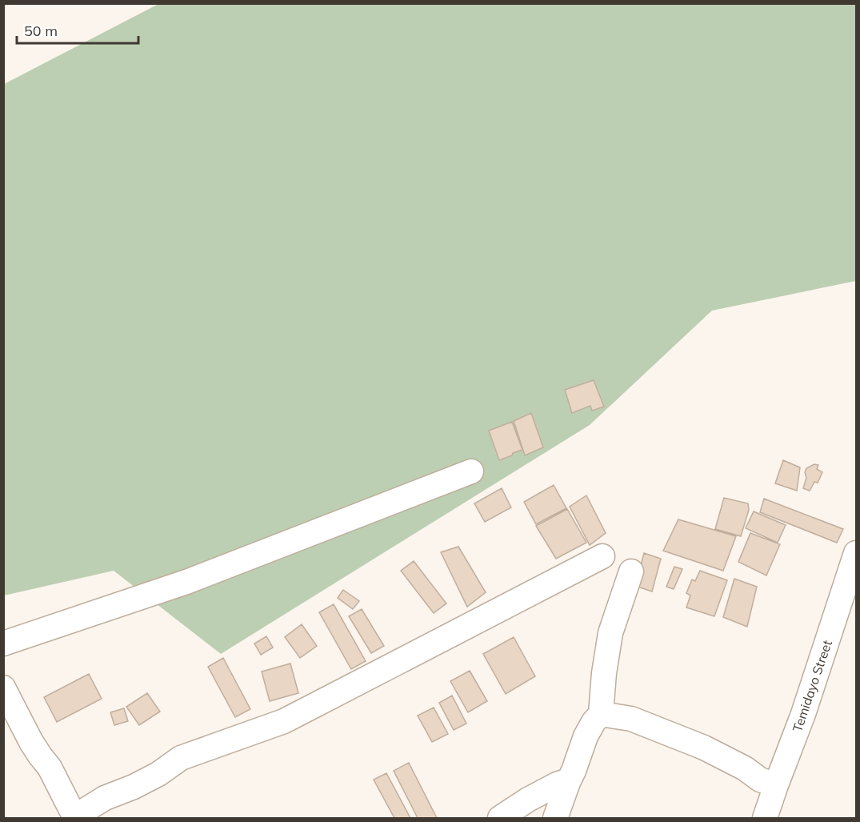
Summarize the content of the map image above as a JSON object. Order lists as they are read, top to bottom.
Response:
{
  "streets": {
    "street": ["Temidayo Street"]
  },
  "scale_bar": "50 m"
}
